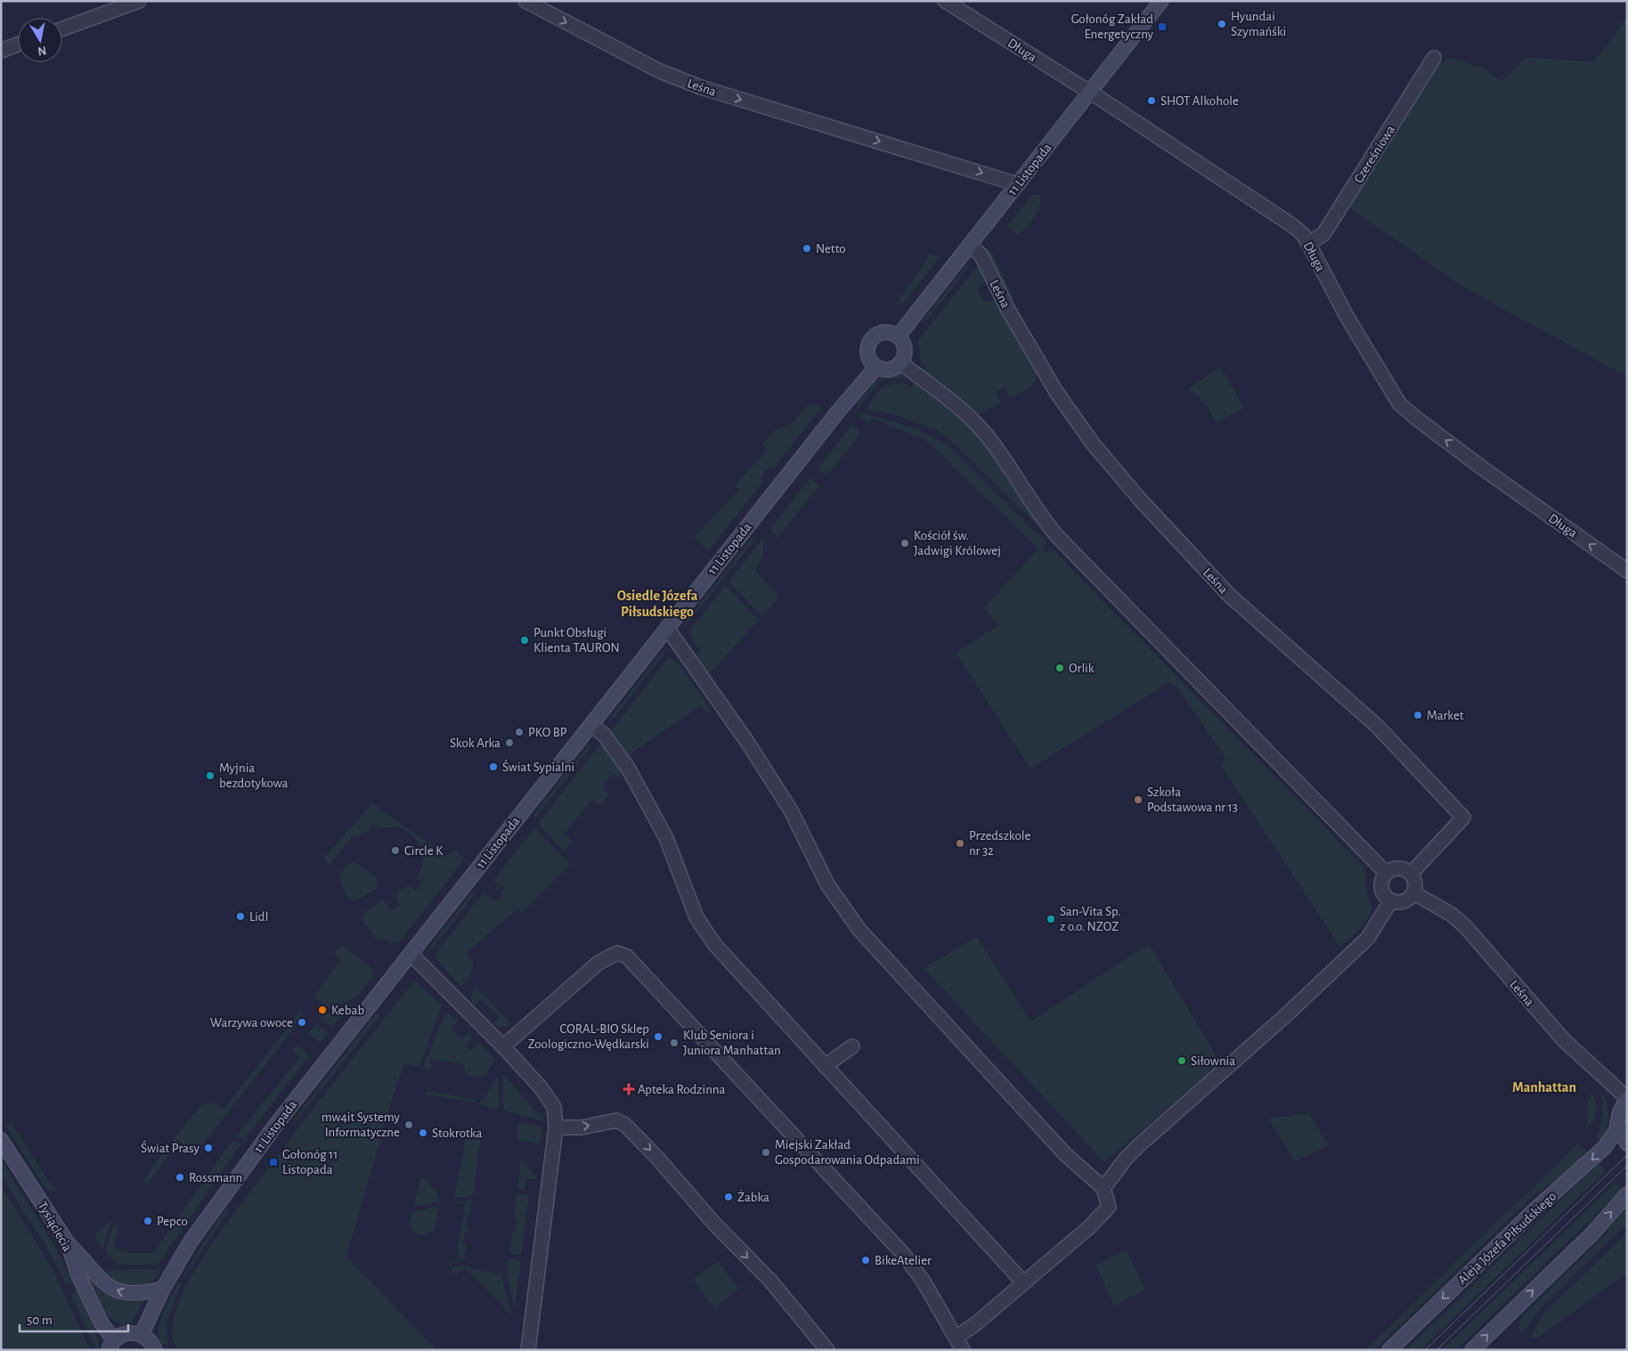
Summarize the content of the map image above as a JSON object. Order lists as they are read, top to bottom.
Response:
{
  "streets": {
    "street": [
      "Długa",
      "Leśna",
      "Czereśniowa",
      "11 Listopada",
      "Tysiąclecia",
      "Aleja Józefa Piłsudskiego"
    ]
  },
  "crossings": [
    ["Długa", "Czereśniowa"],
    ["Długa", "11 Listopada"],
    ["Leśna", "11 Listopada"],
    ["Leśna", "Aleja Józefa Piłsudskiego"]
  ],
  "one_way": ["Długa"],
  "districts": ["Osiedle Józefa Piłsudskiego", "Manhattan"],
  "places": {
    "other": [
      "Hyundai Szymańśki",
      "SHOT Alkohole",
      "Netto",
      "Kościół św. Jadwigi Królowej",
      "Punkt Obsługi Klienta TAURON",
      "Orlik",
      "Market",
      "PKO BP",
      "Skok Arka",
      "Świat Sypialni",
      "Myjnia bezdotykowa",
      "Szkoła Podstawowa nr 13",
      "Przedszkole nr 32",
      "Circle K",
      "Lidl",
      "San-Vita Sp. z o.o. NZOZ",
      "Kebab",
      "Warzywa owoce",
      "CORAL-BIO Sklep Zoologiczno-Wędkarski",
      "Klub Seniora i Juniora Manhattan",
      "Siłownia",
      "mw4it Systemy Informatyczne",
      "Stokrotka",
      "Świat Prasy",
      "Miejski Zakład Gospodarowania Odpadami",
      "Rossmann",
      "Żabka",
      "Pepco",
      "BikeAtelier"
    ],
    "transit": ["Gołonóg Zakład Energetyczny", "Gołonóg 11 Listopada"],
    "health": ["Apteka Rodzinna"]
  },
  "scale_bar": "50 m",
  "north": "bottom"
}
